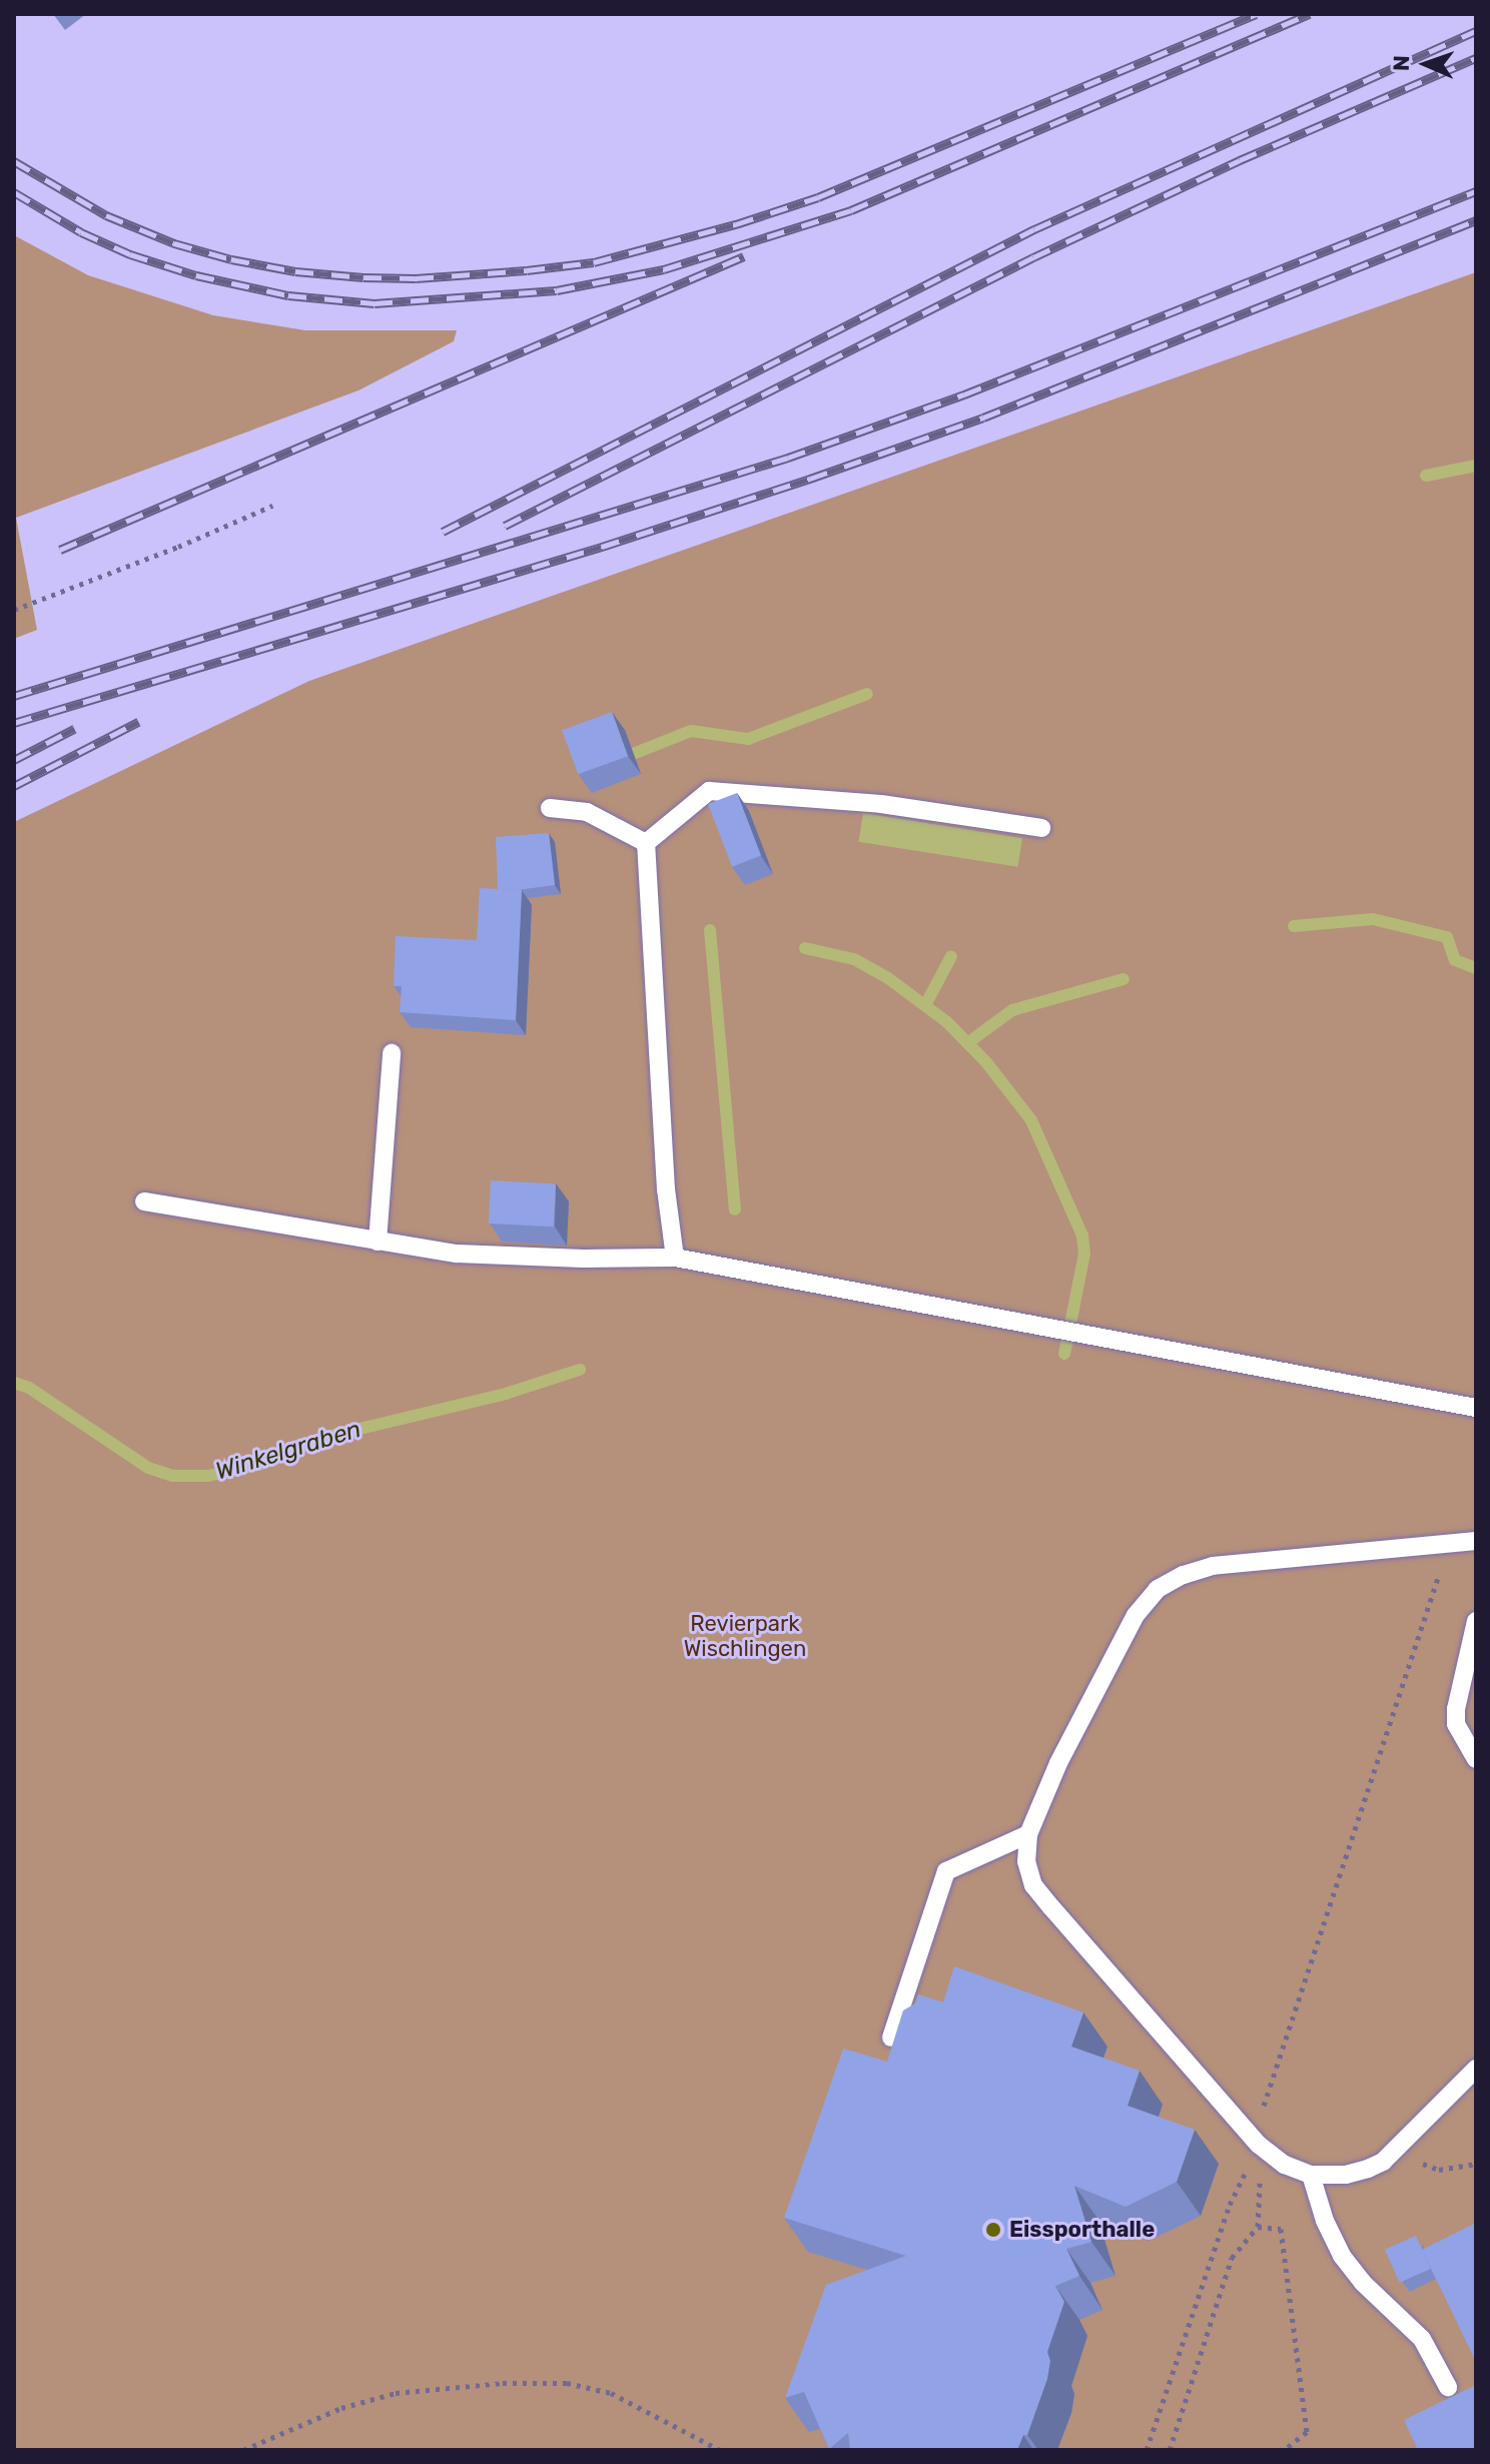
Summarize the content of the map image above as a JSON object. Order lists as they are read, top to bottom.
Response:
{
  "water": ["Winkelgraben"],
  "parks": ["Revierpark Wischlingen"],
  "places": ["Eissporthalle"],
  "north": "left"
}
